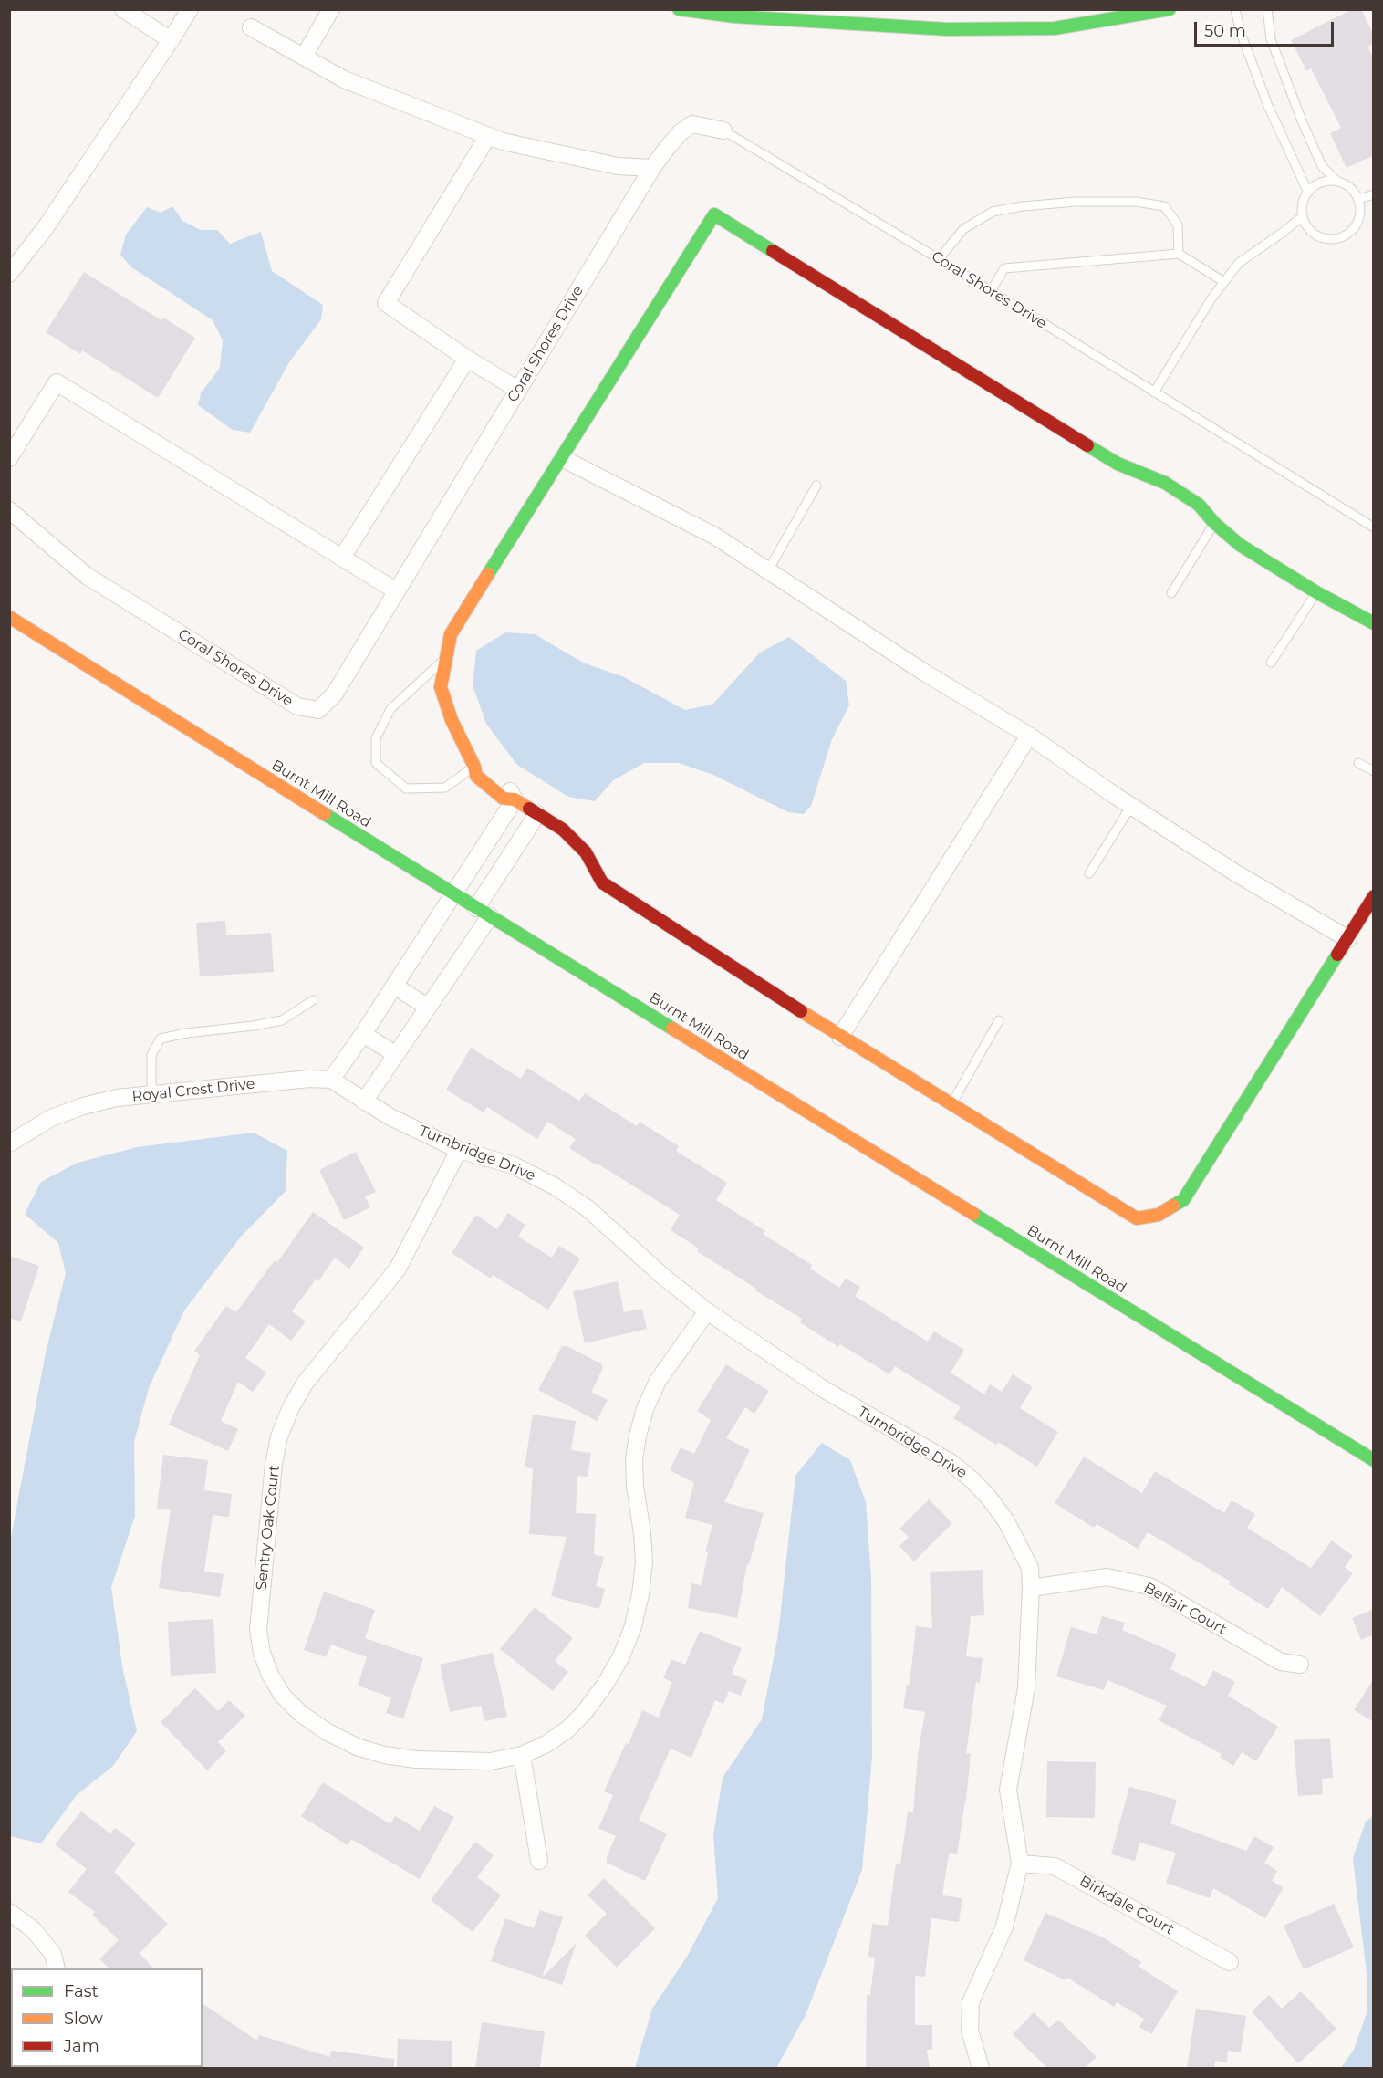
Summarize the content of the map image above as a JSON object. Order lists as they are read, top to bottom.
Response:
{
  "streets": {
    "street": [
      "Coral Shores Drive",
      "Burnt Mill Road",
      "Royal Crest Drive",
      "Turnbridge Drive",
      "Sentry Oak Court",
      "Belfair Court",
      "Birkdale Court"
    ]
  },
  "crossings": [
    ["Royal Crest Drive", "Turnbridge Drive"],
    ["Turnbridge Drive", "Sentry Oak Court"],
    ["Turnbridge Drive", "Belfair Court"],
    ["Turnbridge Drive", "Birkdale Court"]
  ],
  "legend": ["Fast", "Slow", "Jam"],
  "scale_bar": "50 m"
}
